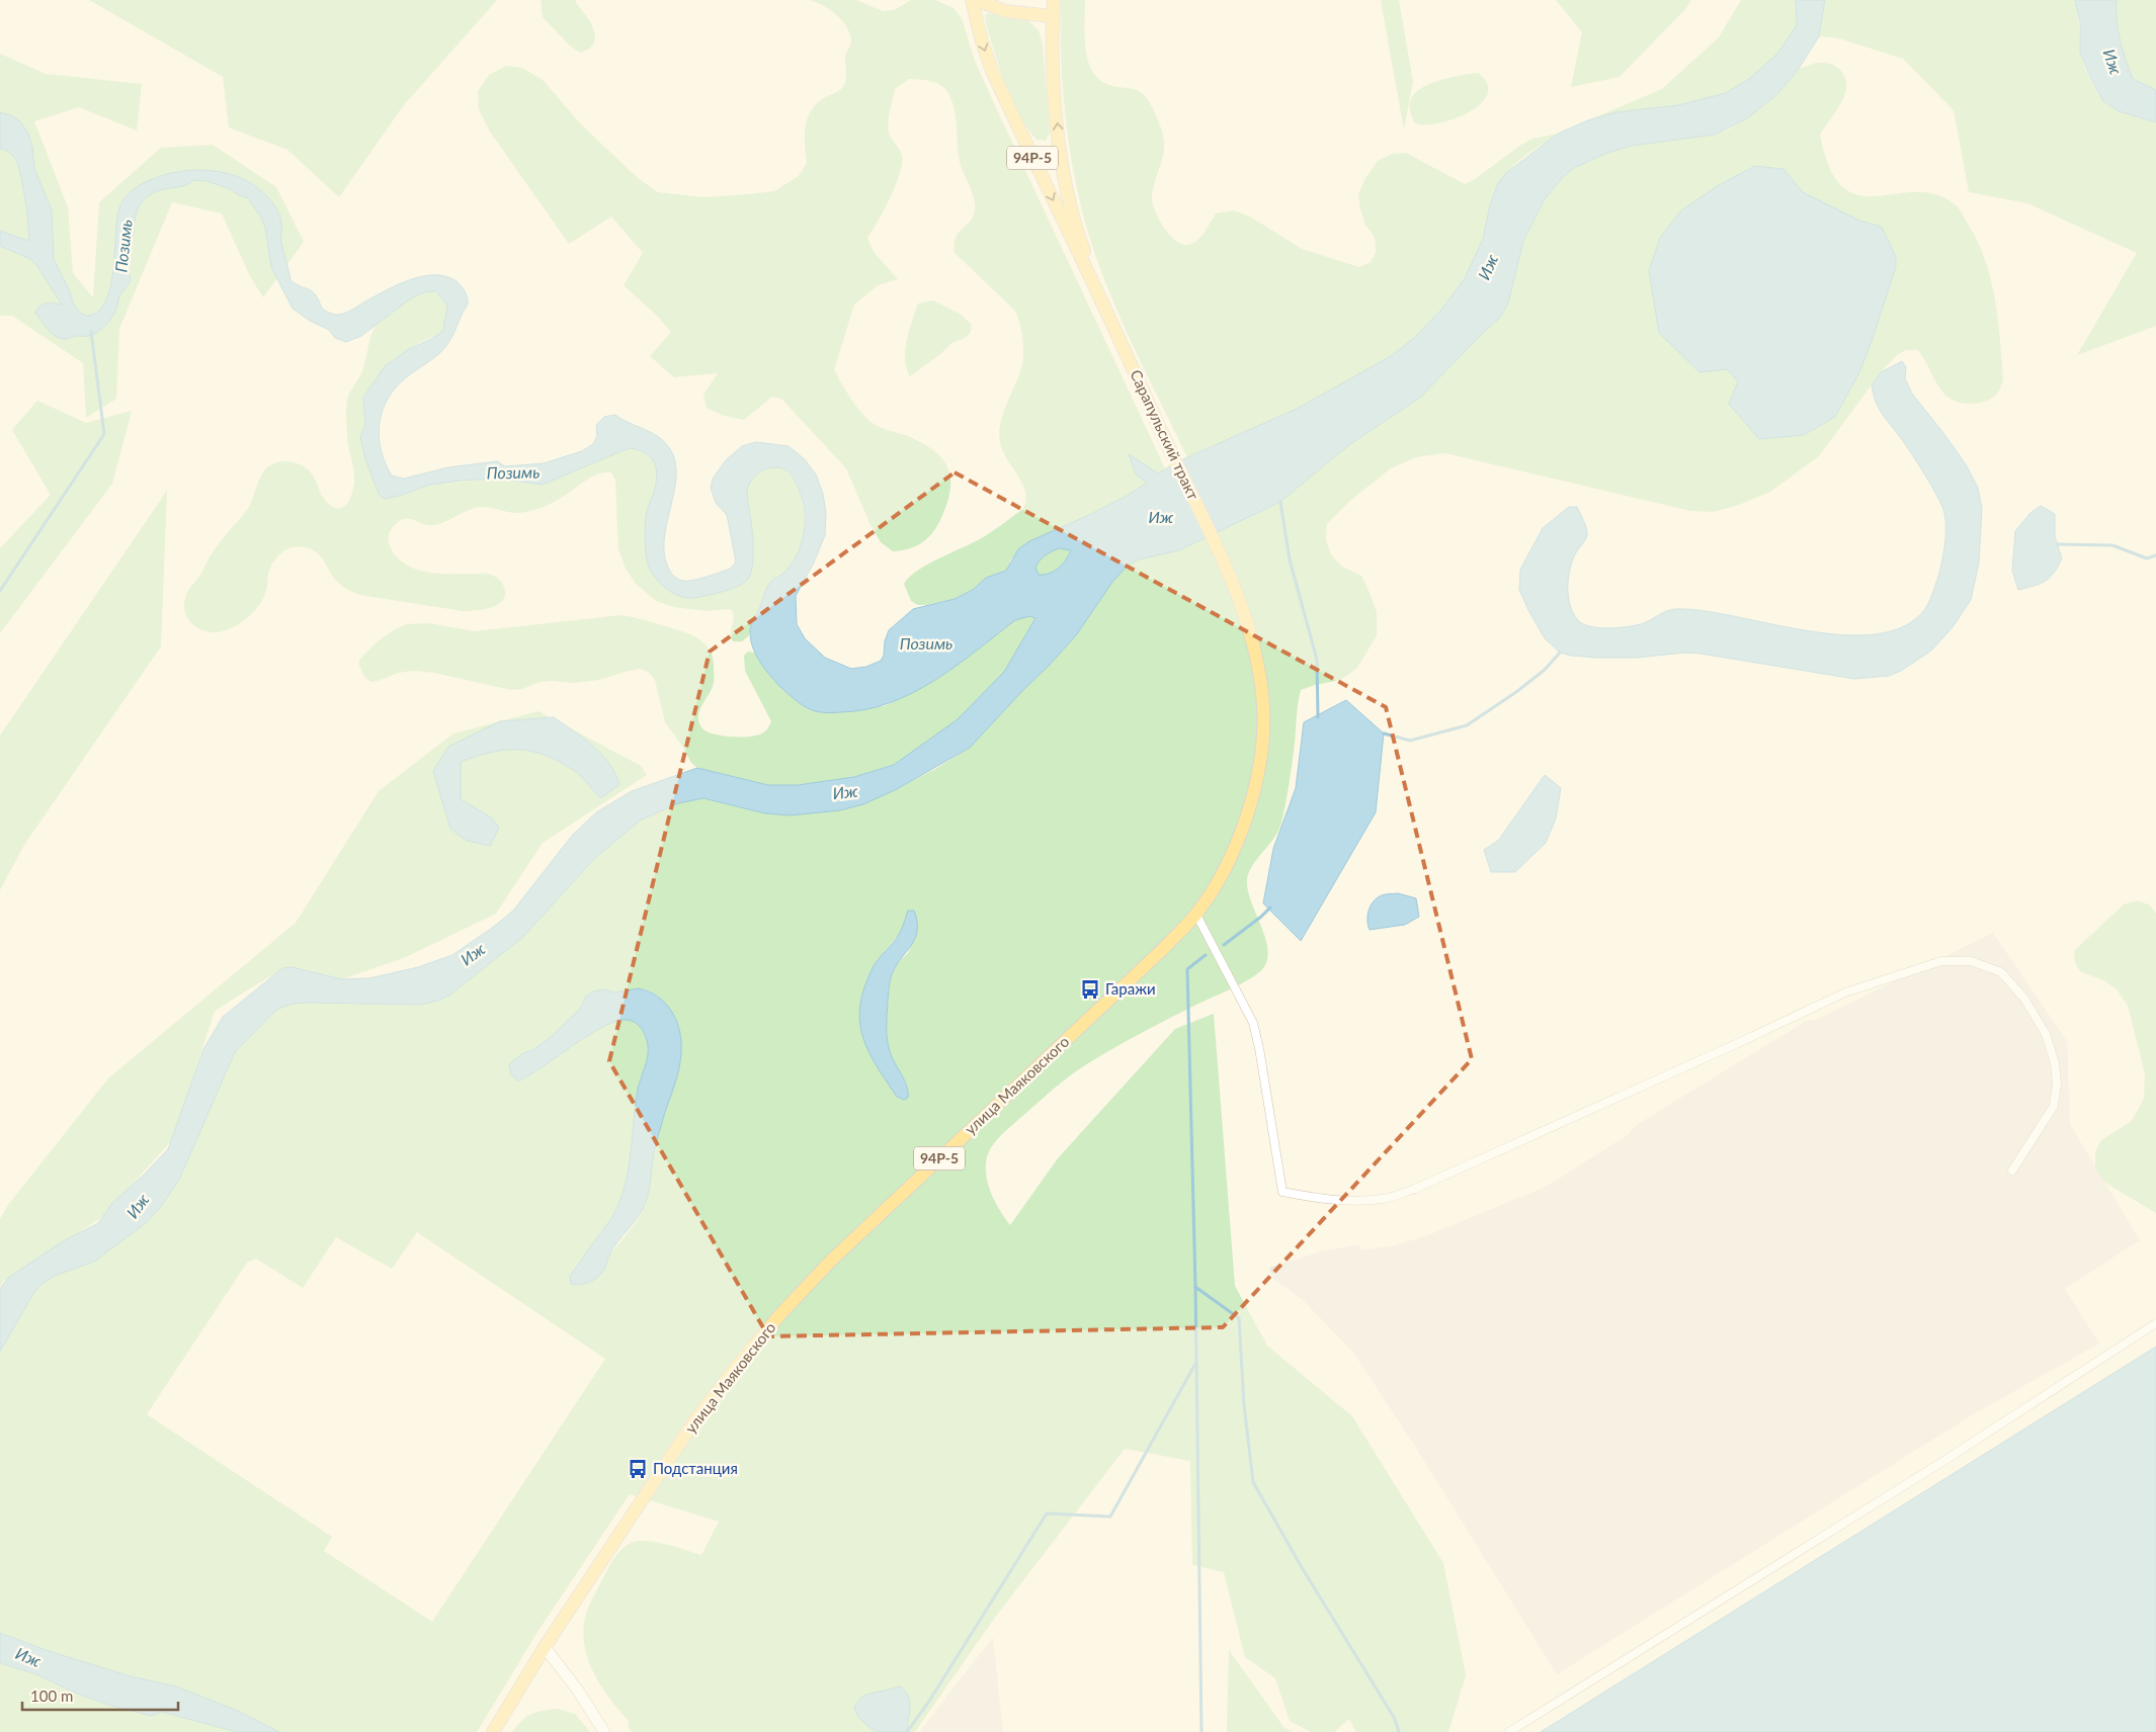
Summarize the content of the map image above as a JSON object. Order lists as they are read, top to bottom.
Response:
{
  "streets": {
    "main road": ["94Р-5", "Сарапульский тракт", "улица Маяковского"]
  },
  "crossings": [
    ["Сарапульский тракт", "улица Маяковского"]
  ],
  "water": ["Иж", "Позимь"],
  "places": {
    "bus stop": ["Гаражи", "Подстанция"]
  },
  "scale_bar": "100 m"
}
